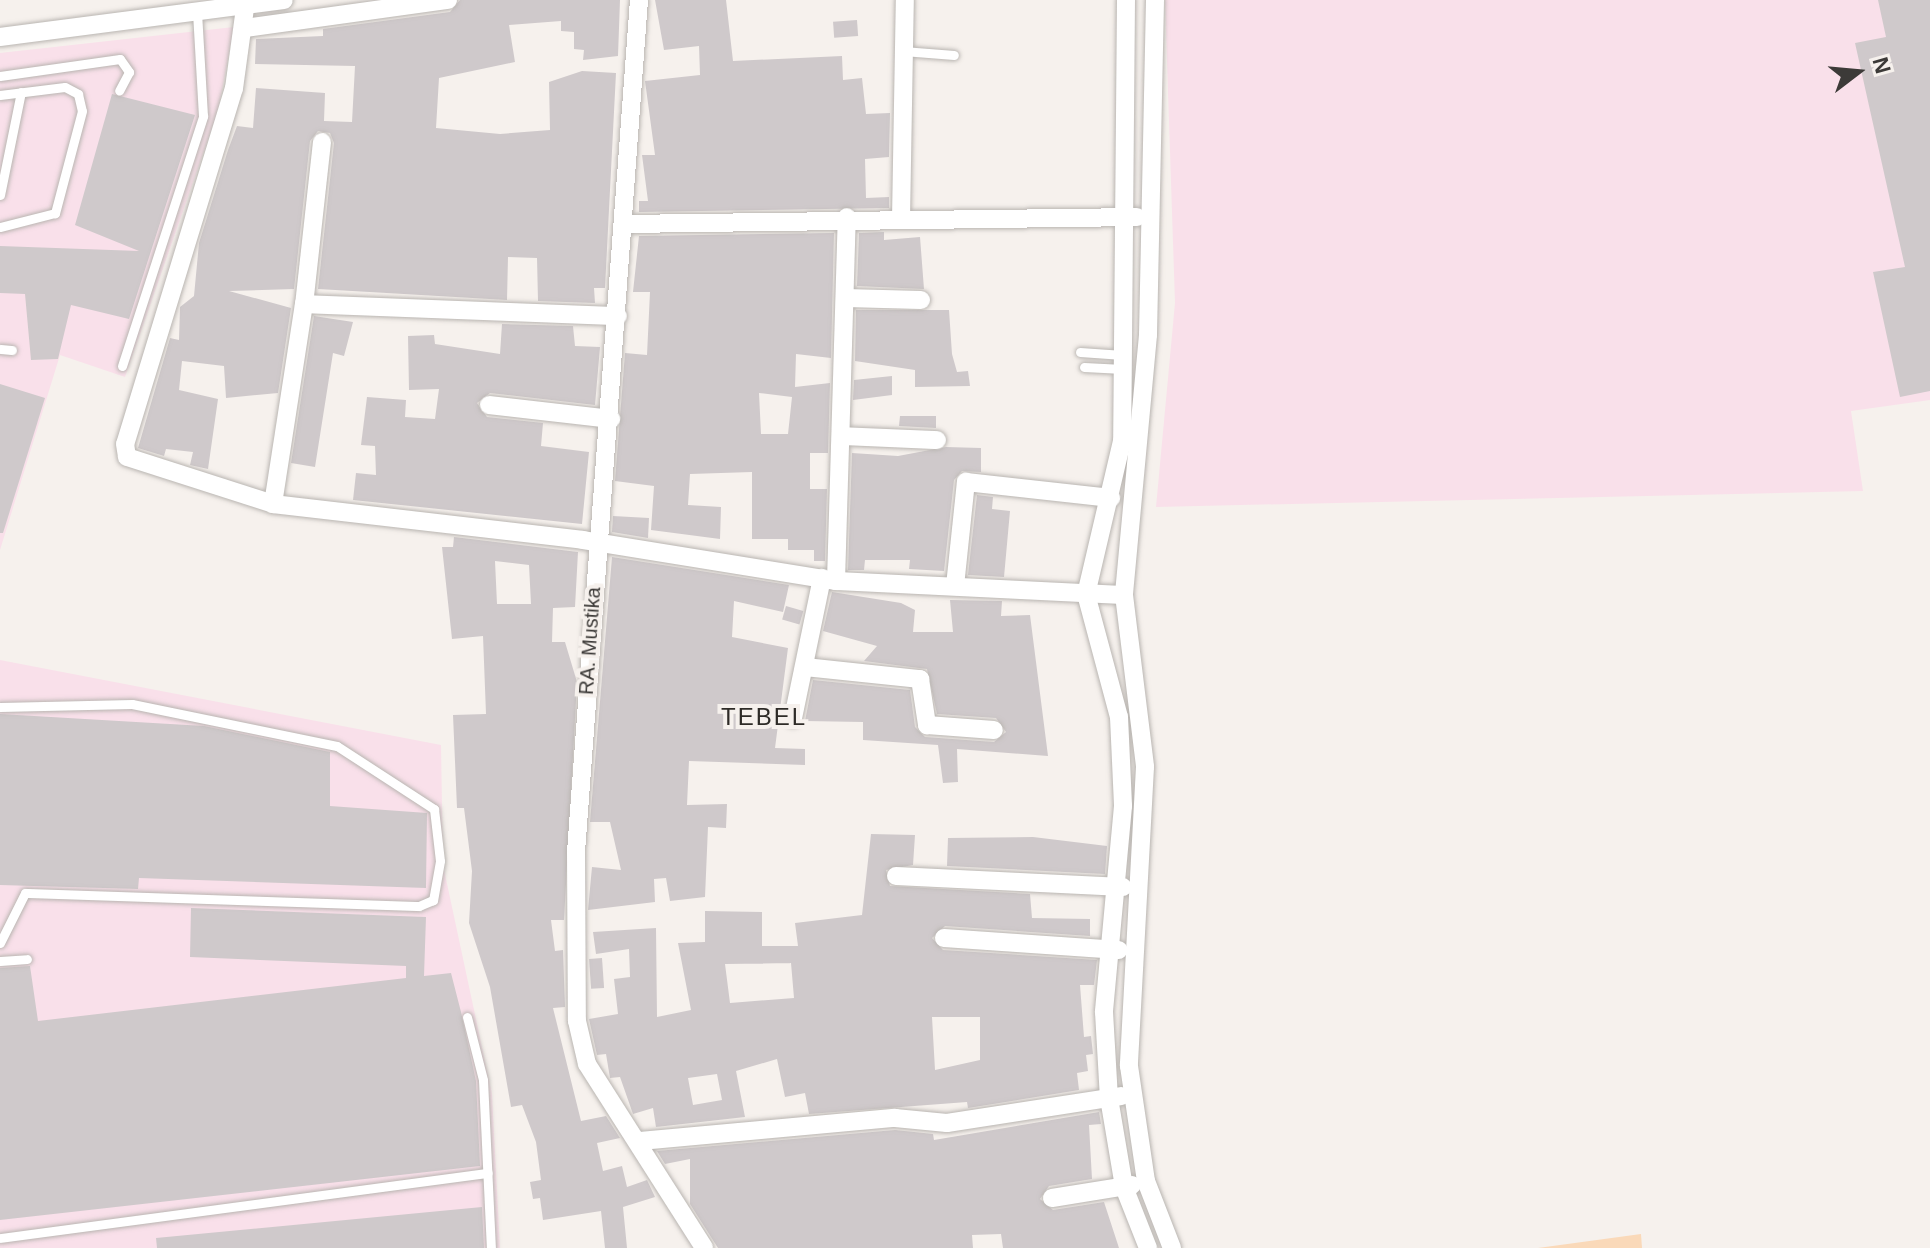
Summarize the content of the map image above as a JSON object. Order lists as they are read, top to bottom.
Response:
{
  "streets": {
    "street": ["RA. Mustika"]
  },
  "districts": ["TEBEL"],
  "north": "right"
}
